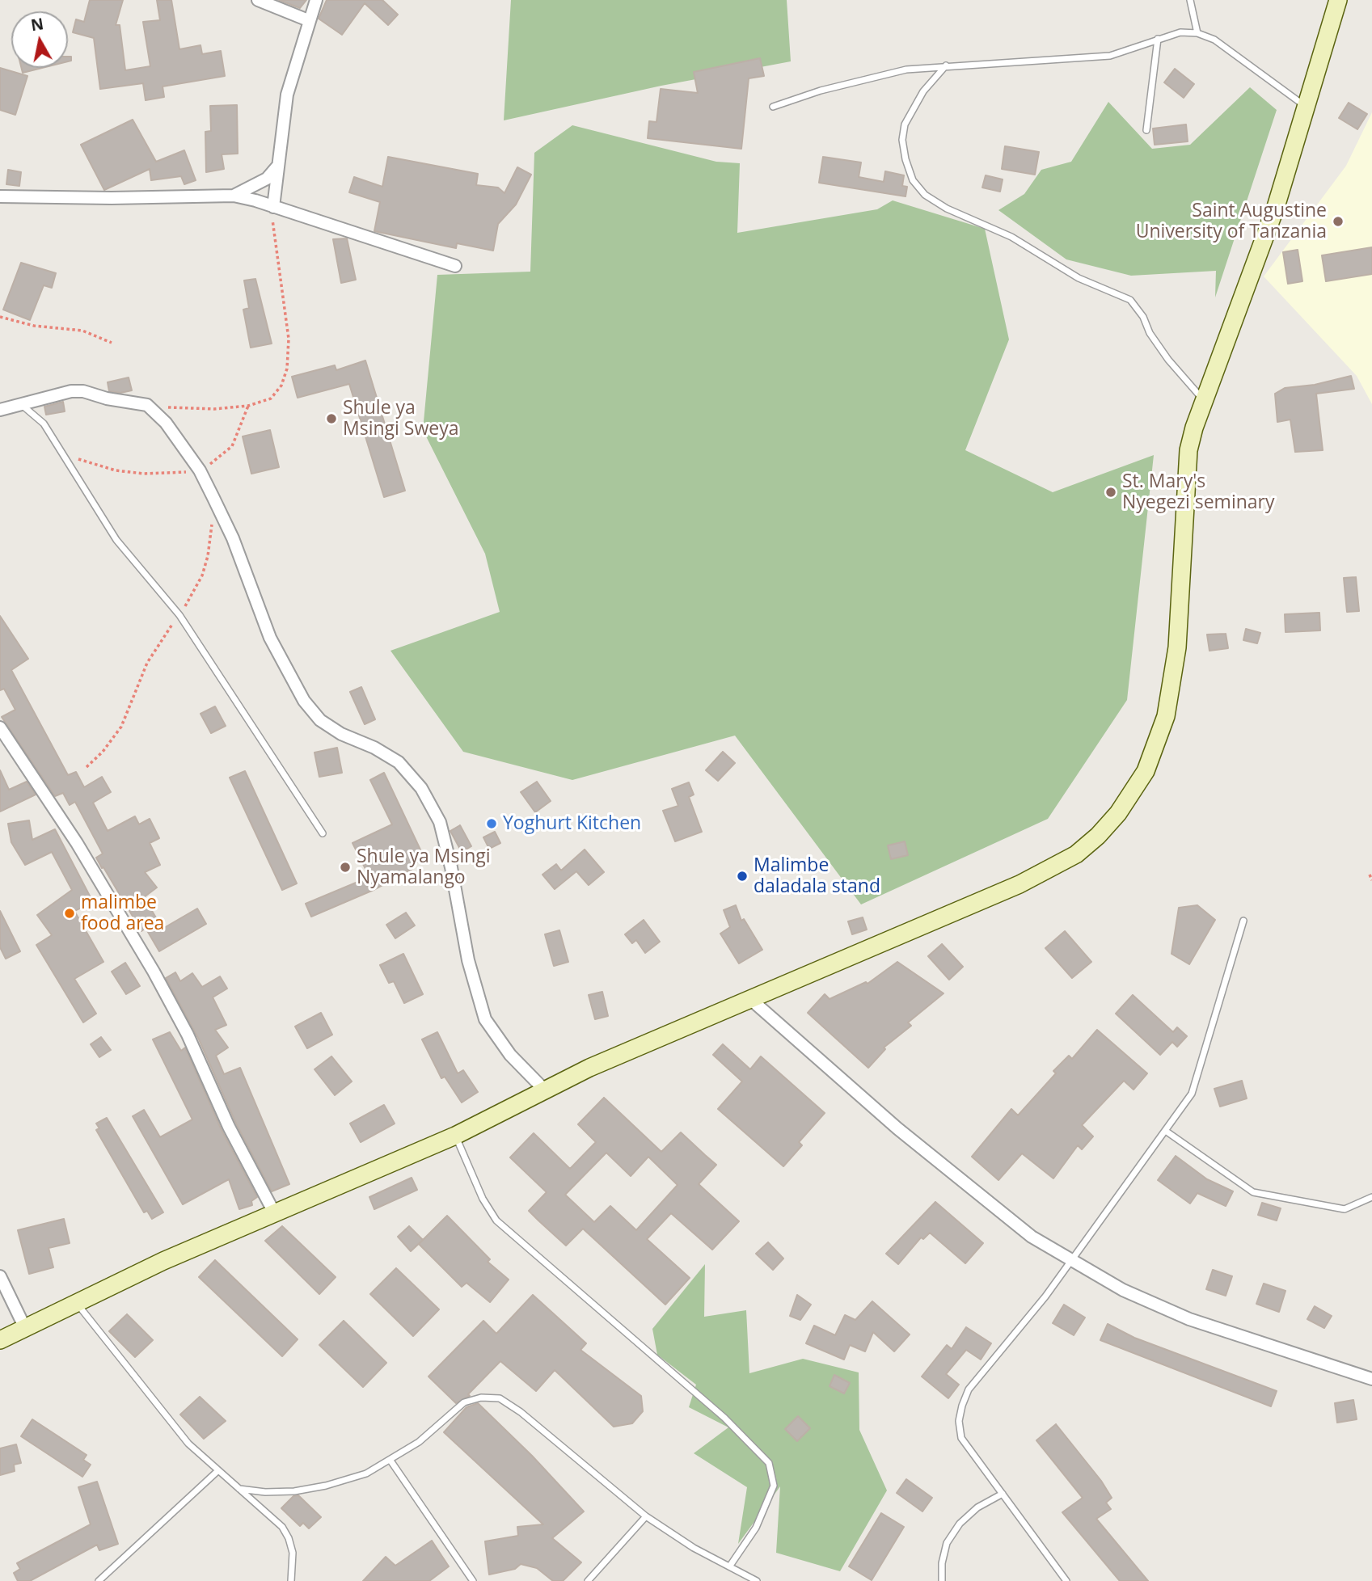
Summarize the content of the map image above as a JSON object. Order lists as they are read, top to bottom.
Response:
{
  "places": [
    "Saint Augustine University of Tanzania",
    "Shule ya Msingi Sweya",
    "St. Mary's Nyegezi seminary",
    "Yoghurt Kitchen",
    "Shule ya Msingi Nyamalango",
    "Malimbe daladala stand",
    "malimbe food area"
  ],
  "north": "top"
}
